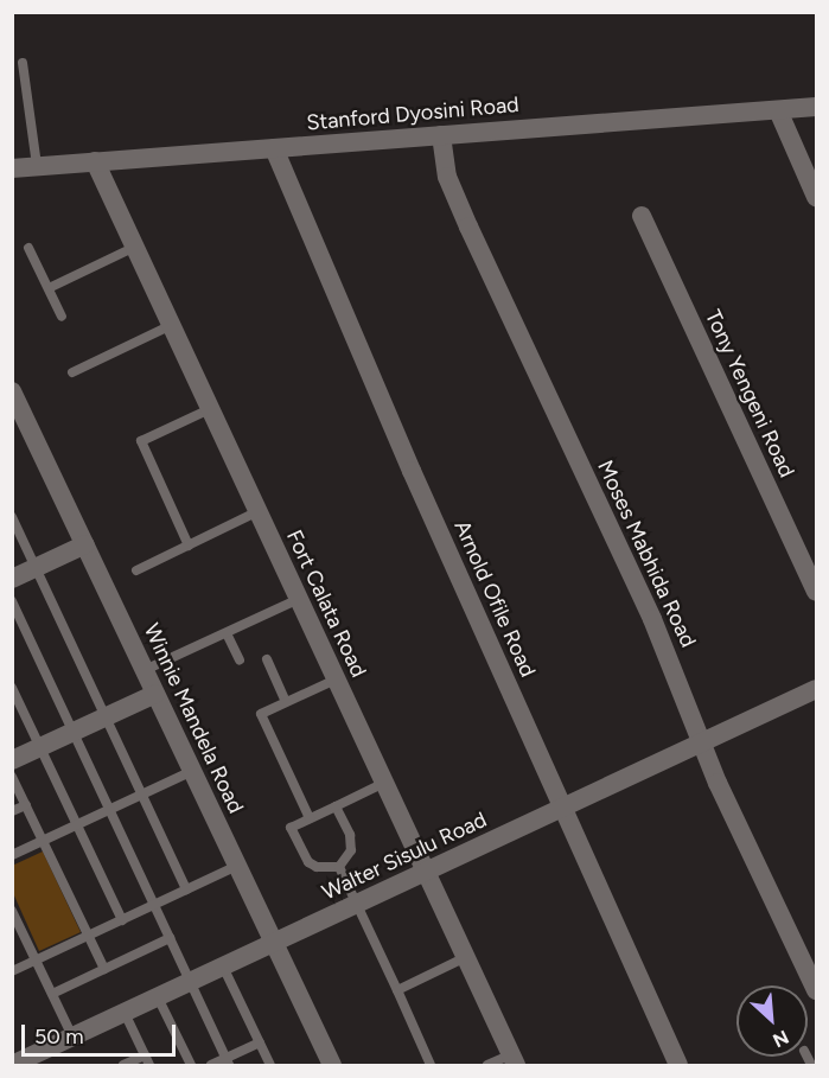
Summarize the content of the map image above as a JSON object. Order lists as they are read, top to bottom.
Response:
{
  "streets": {
    "street": [
      "Stanford Dyosini Road",
      "Tony Yengeni Road",
      "Moses Mabhida Road",
      "Arnold Ofile Road",
      "Fort Calata Road",
      "Winnie Mandela Road",
      "Walter Sisulu Road"
    ]
  },
  "crossings": [
    ["Stanford Dyosini Road", "Moses Mabhida Road"],
    ["Stanford Dyosini Road", "Arnold Ofile Road"],
    ["Stanford Dyosini Road", "Fort Calata Road"],
    ["Moses Mabhida Road", "Walter Sisulu Road"],
    ["Arnold Ofile Road", "Walter Sisulu Road"],
    ["Fort Calata Road", "Walter Sisulu Road"],
    ["Winnie Mandela Road", "Walter Sisulu Road"]
  ],
  "scale_bar": "50 m",
  "north": "bottom right"
}
